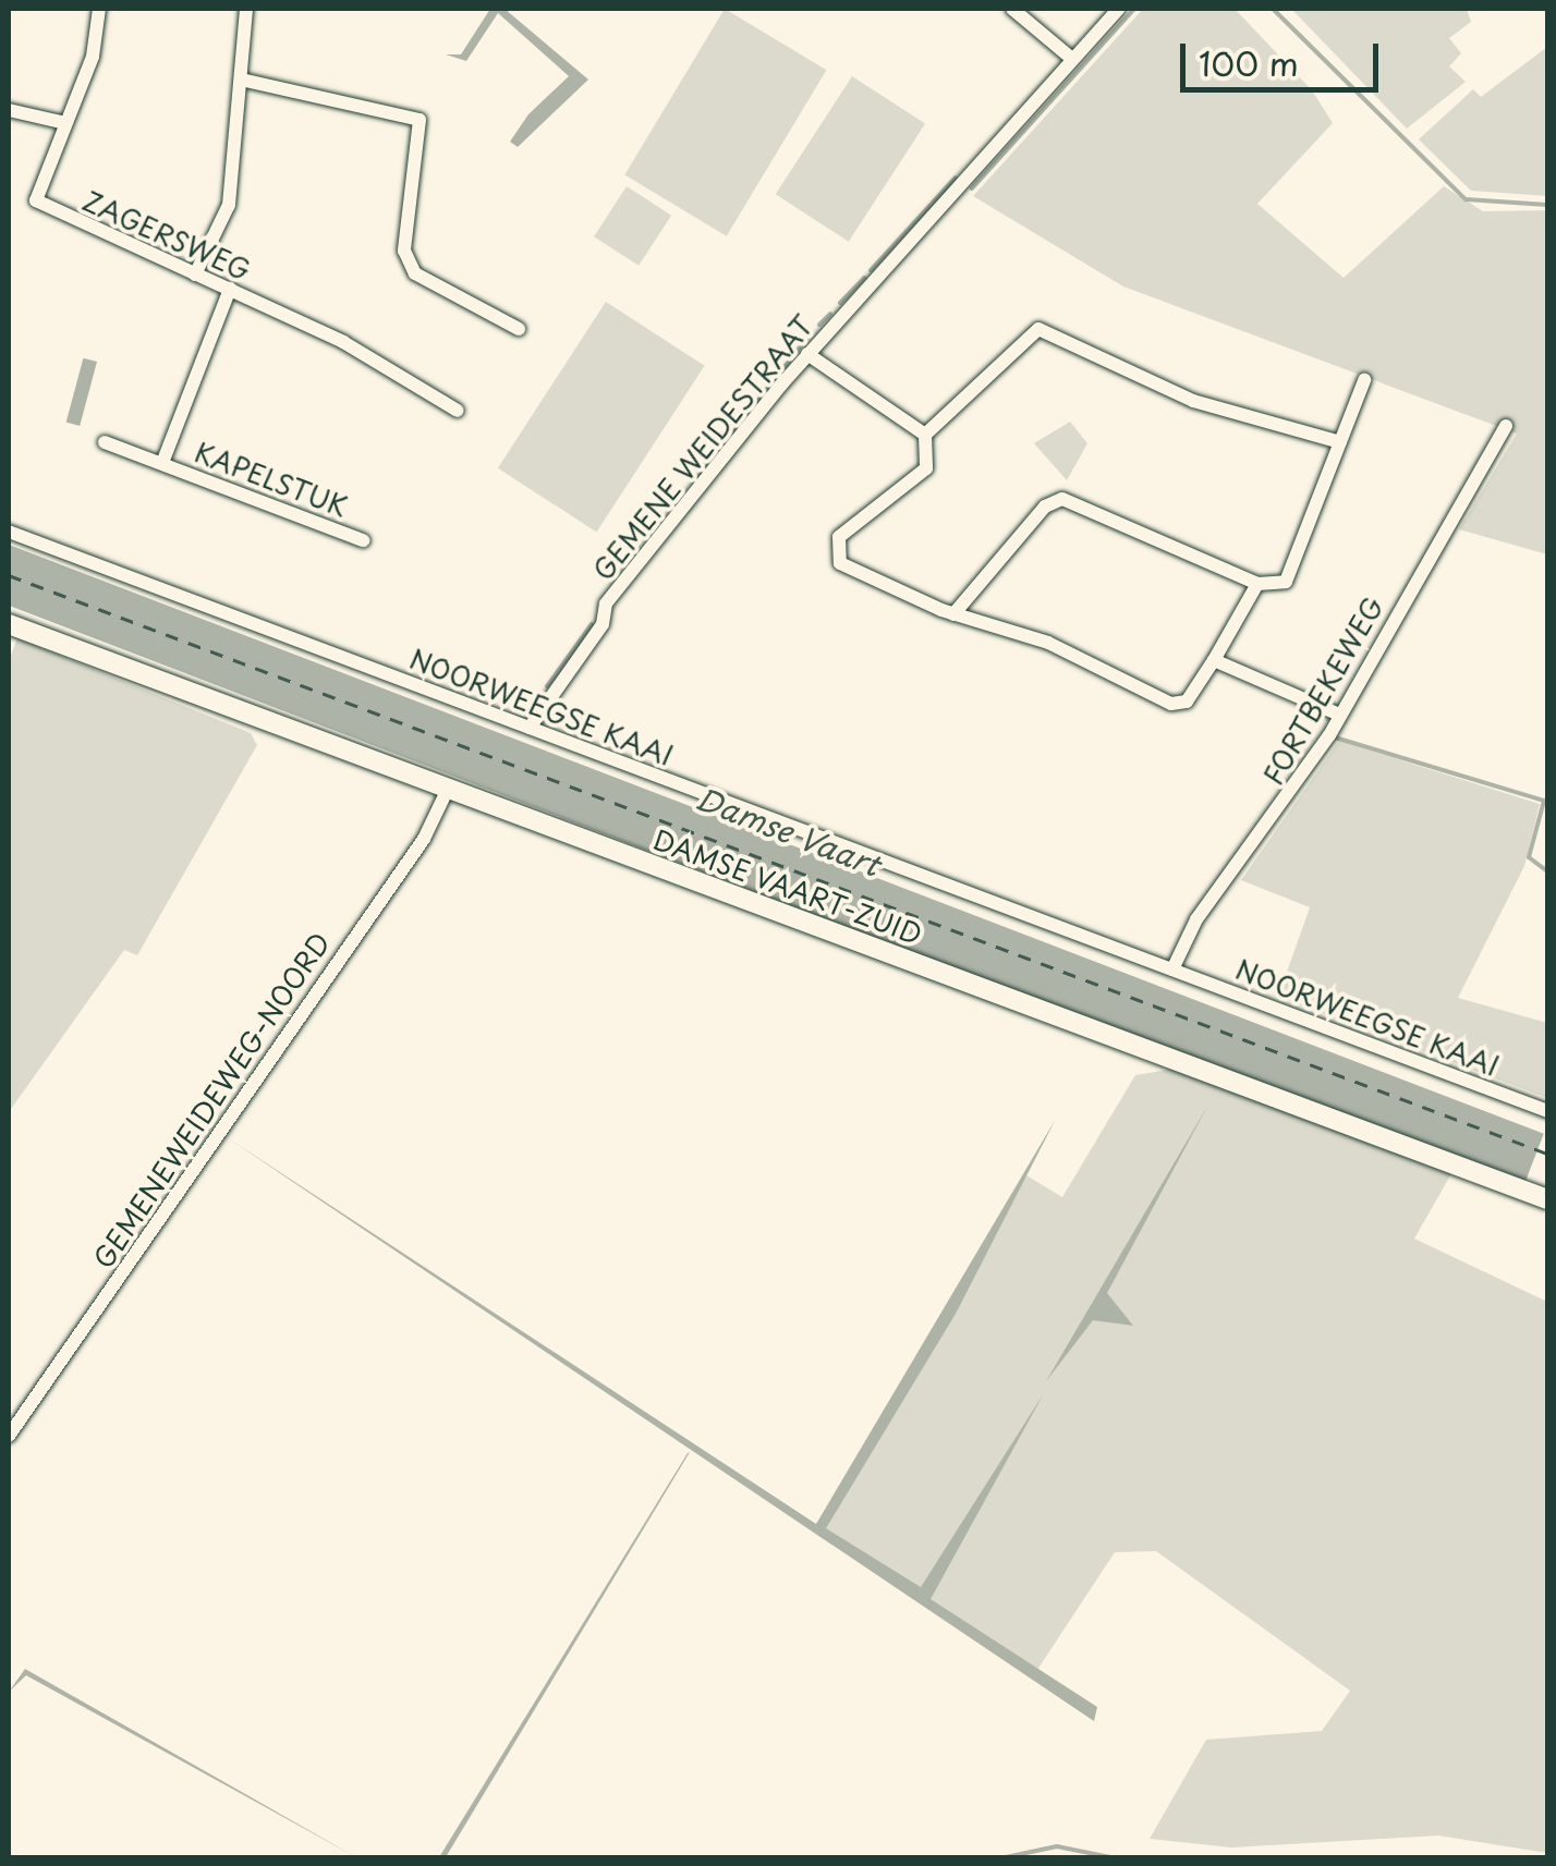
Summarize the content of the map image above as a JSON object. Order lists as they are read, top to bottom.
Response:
{
  "streets": {
    "street": [
      "ZAGERSWEG",
      "GEMENE WEIDESTRAAT",
      "KAPELSTUK",
      "FORTBEKEWEG",
      "NOORWEEGSE KAAI",
      "DAMSE VAART-ZUID",
      "GEMENEWEIDEWEG-NOORD"
    ]
  },
  "crossings": [
    ["ZAGERSWEG", "KAPELSTUK"],
    ["GEMENE WEIDESTRAAT", "NOORWEEGSE KAAI"],
    ["FORTBEKEWEG", "NOORWEEGSE KAAI"],
    ["DAMSE VAART-ZUID", "GEMENEWEIDEWEG-NOORD"]
  ],
  "water": ["Damse Vaart"],
  "scale_bar": "100 m"
}
